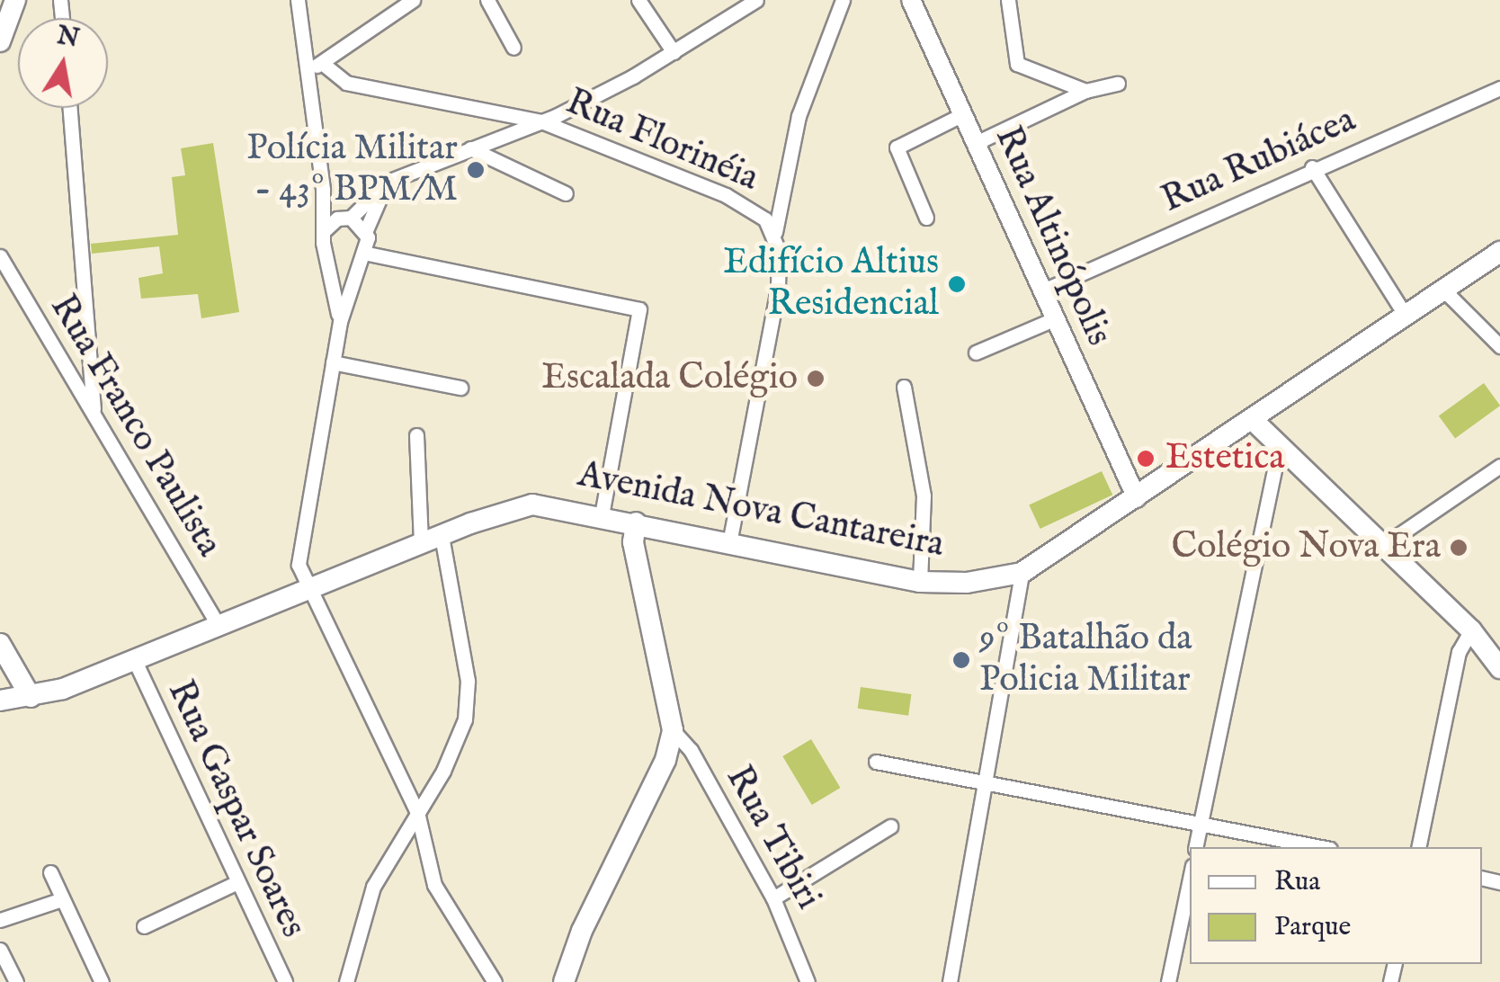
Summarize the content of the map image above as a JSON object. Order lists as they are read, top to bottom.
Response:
{
  "streets": {
    "main road": ["Avenida Nova Cantareira"],
    "street": [
      "Rua Florinéia",
      "Rua Rubiácea",
      "Rua Altinópolis",
      "Rua Franco Paulista",
      "Rua Gaspar Soares",
      "Rua Tibiri"
    ]
  },
  "crossings": [
    ["Rua Florinéia", "Avenida Nova Cantareira"],
    ["Rua Rubiácea", "Rua Altinópolis"],
    ["Rua Altinópolis", "Avenida Nova Cantareira"],
    ["Rua Franco Paulista", "Avenida Nova Cantareira"],
    ["Avenida Nova Cantareira", "Rua Gaspar Soares"]
  ],
  "places": [
    "Polícia Militar - 43º BPM/M",
    "Edifício Altius Residencial",
    "Escalada Colégio",
    "Estetica",
    "Colégio Nova Era",
    "9º Batalhão da Policia Militar"
  ],
  "legend": ["Rua", "Parque"],
  "north": "top"
}
